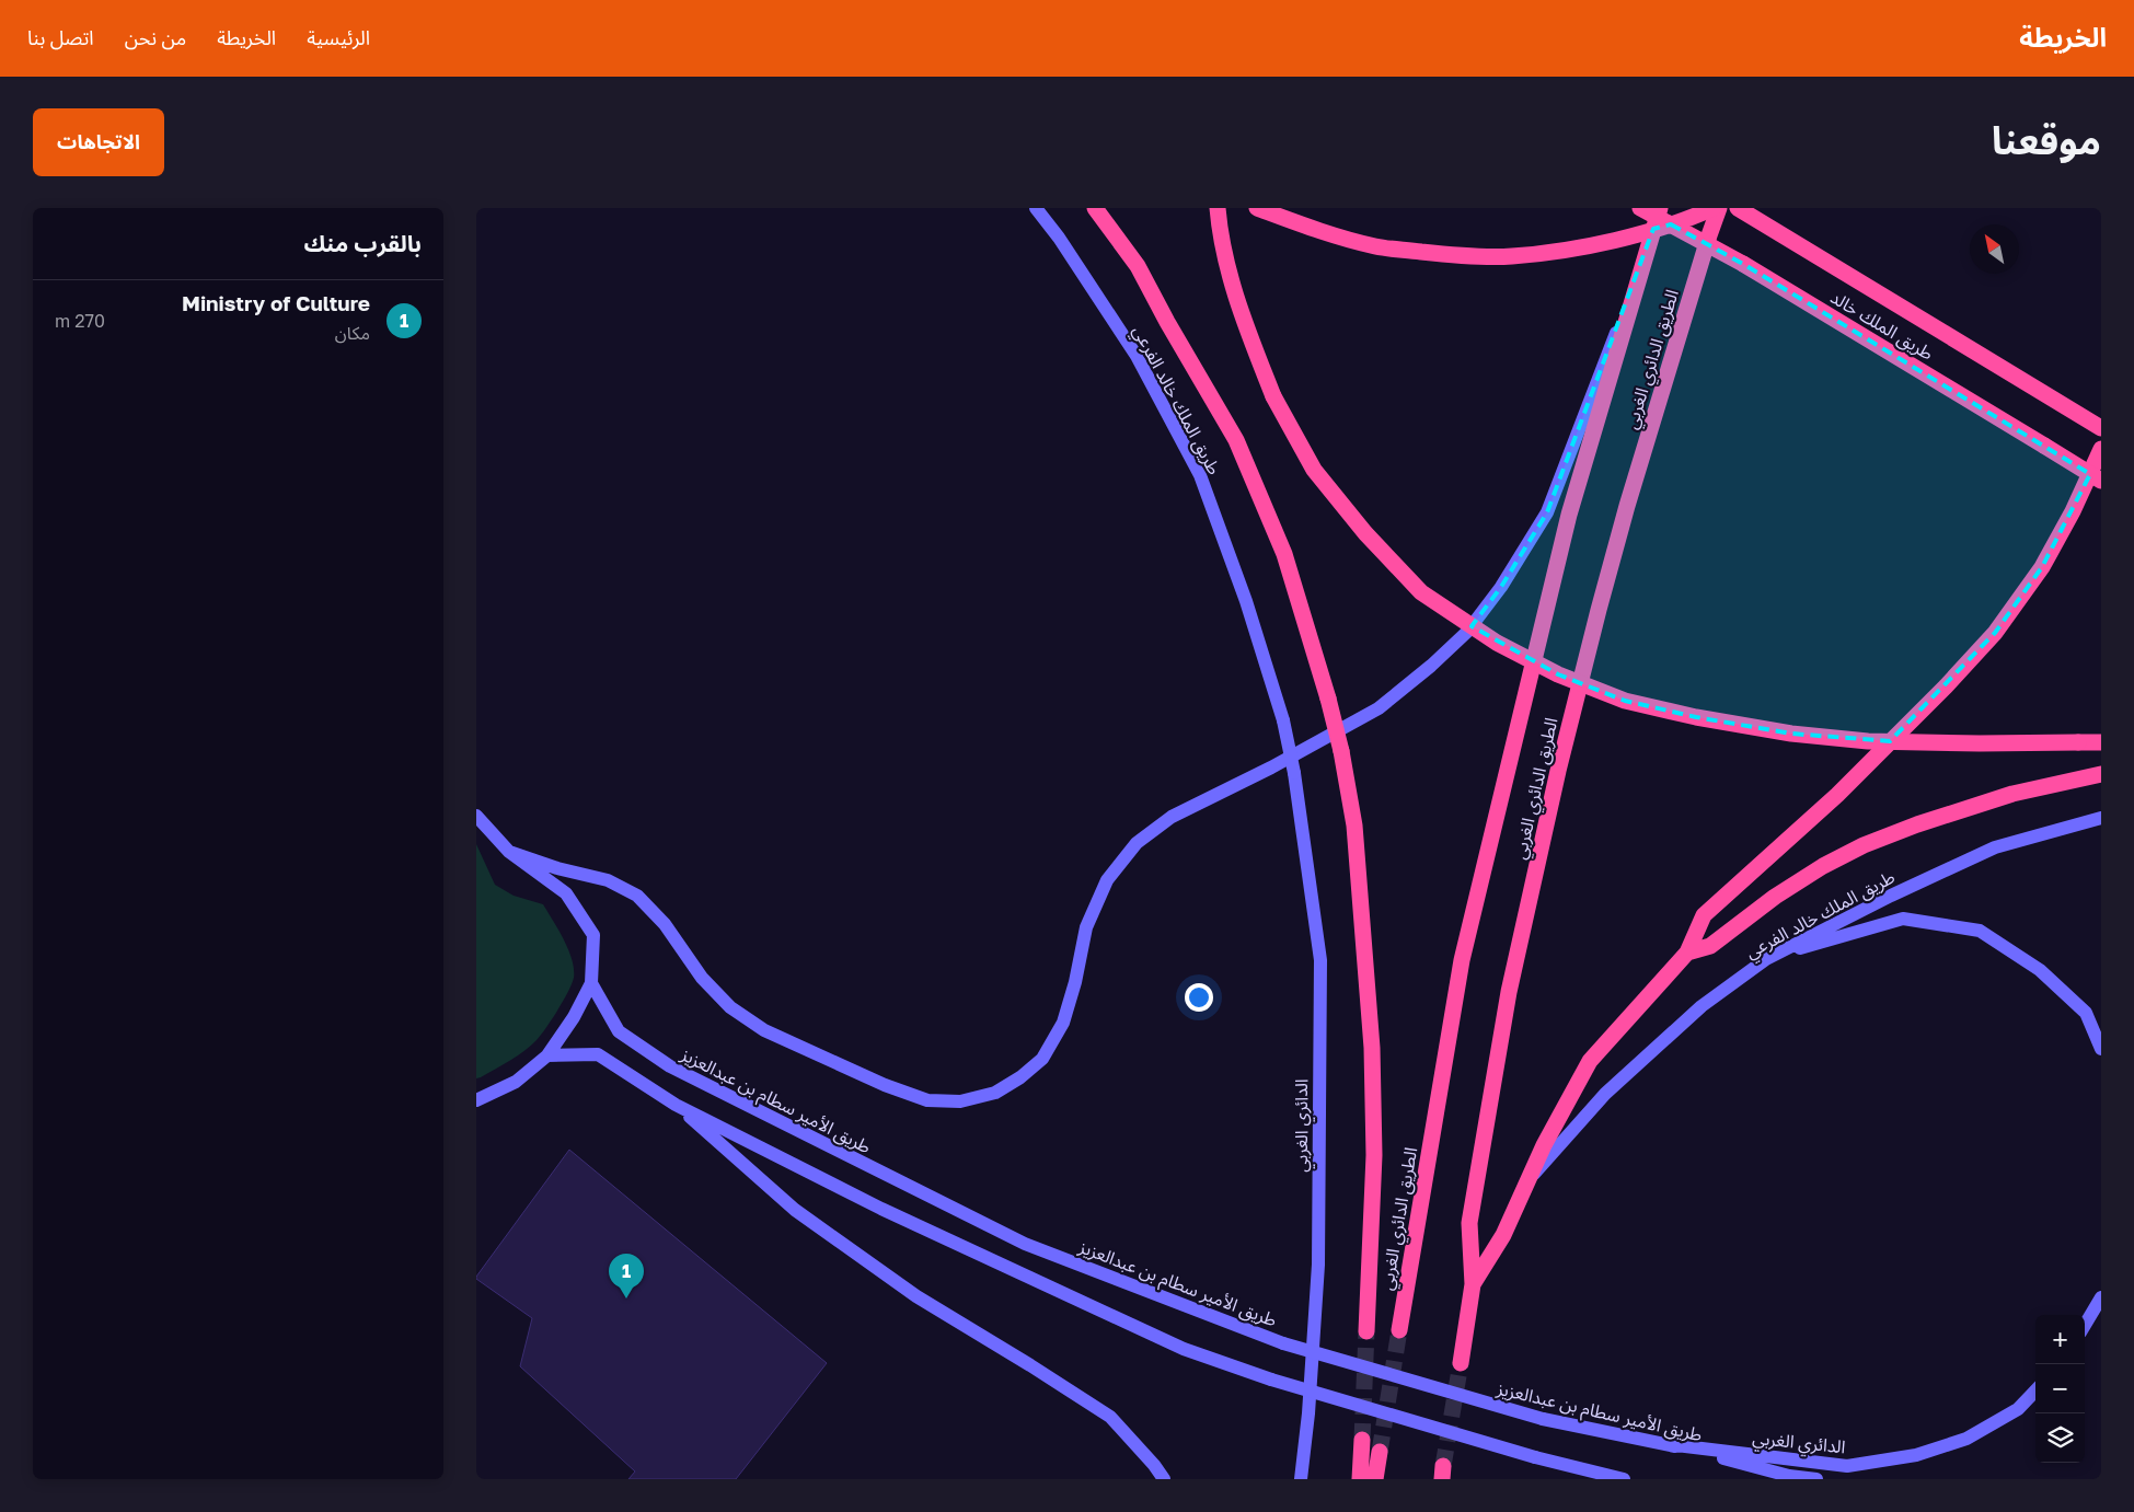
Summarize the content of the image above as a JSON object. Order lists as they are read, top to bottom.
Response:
{
  "streets": {
    "highway": ["طريق الملك خالد", "الطريق الدائري الغربي"],
    "street": ["طريق الملك خالد الفرعي", "طريق الأمير سطام بن عبدالعزيز", "الدائري الغربي"]
  },
  "crossings": [
    ["طريق الملك خالد الفرعي", "الدائري الغربي"],
    ["طريق الأمير سطام بن عبدالعزيز", "الدائري الغربي"]
  ],
  "north": "top left",
  "page": {
    "header": "الخريطة",
    "nav": [
      "الرئيسية",
      "الخريطة",
      "من نحن",
      "اتصل بنا"
    ],
    "title": "موقعنا",
    "buttons": "الاتجاهات",
    "heading": "بالقرب منك",
    "list": [
      {
        "mark": "1",
        "name": "Ministry of Culture",
        "note": "مكان",
        "value": "270 m"
      }
    ],
    "pins": "1",
    "map_buttons": ["+", "−"]
  }
}
